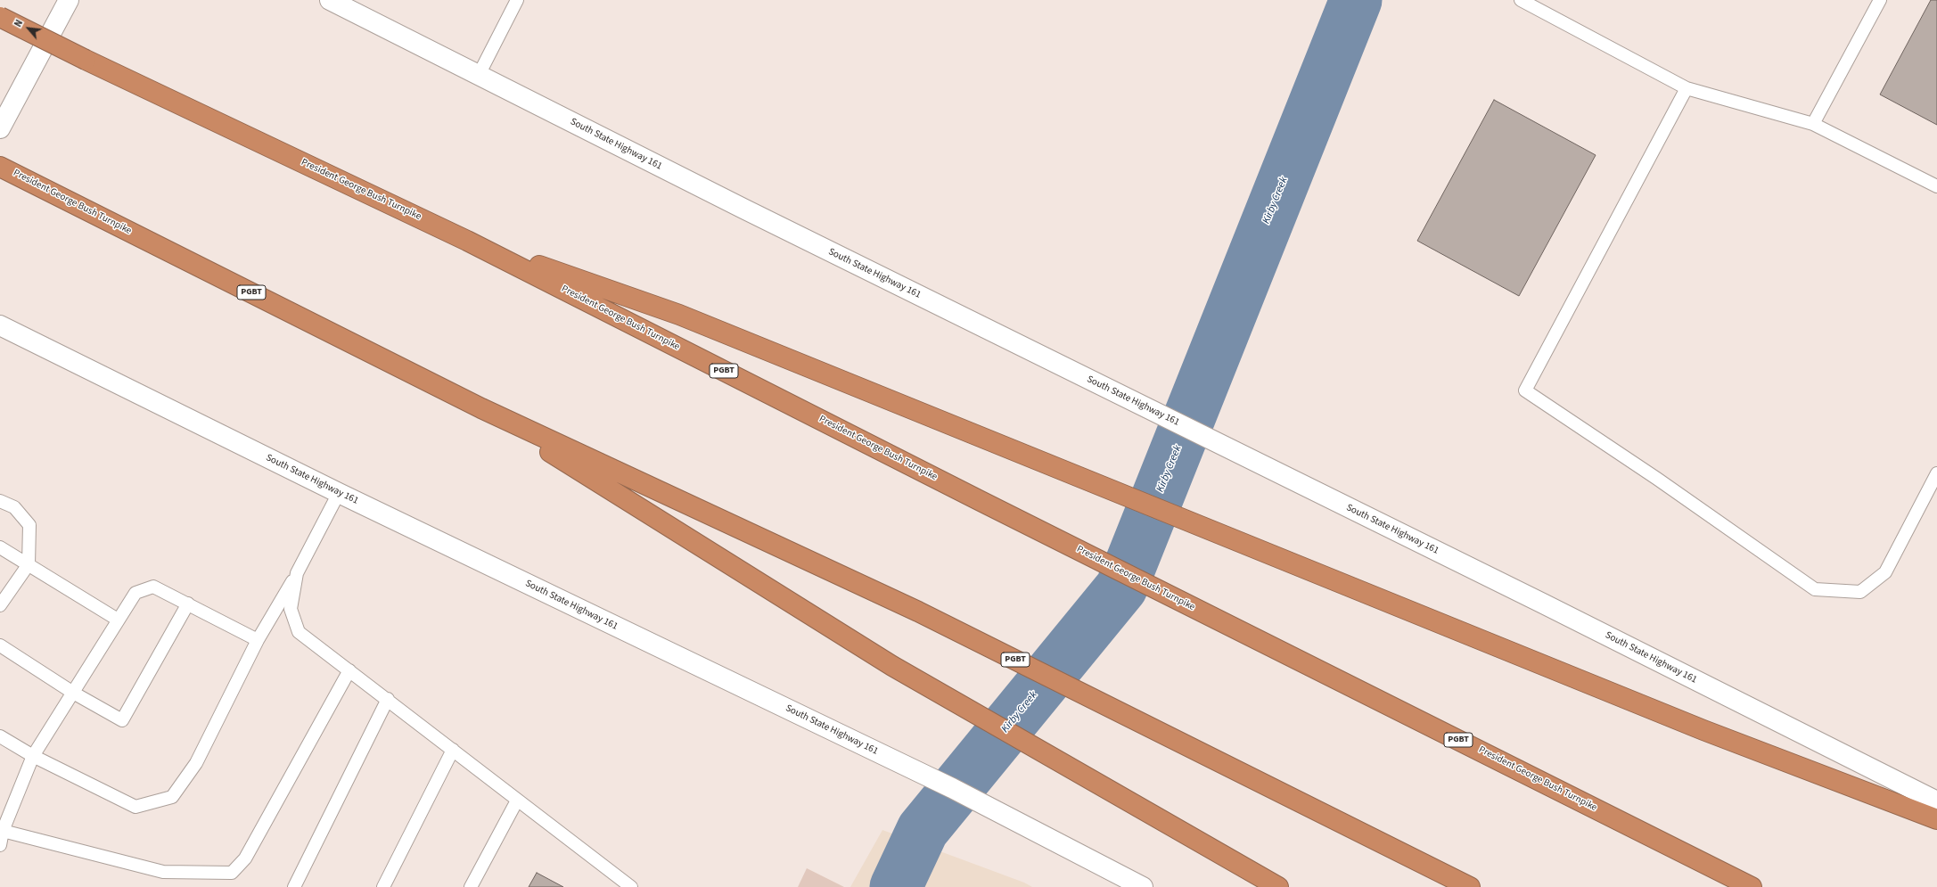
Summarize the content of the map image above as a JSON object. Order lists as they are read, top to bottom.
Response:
{
  "streets": {
    "highway": ["President George Bush Turnpike", "PGBT"],
    "main road": ["South State Highway 161"]
  },
  "water": ["Kirby Creek"],
  "north": "top left"
}
